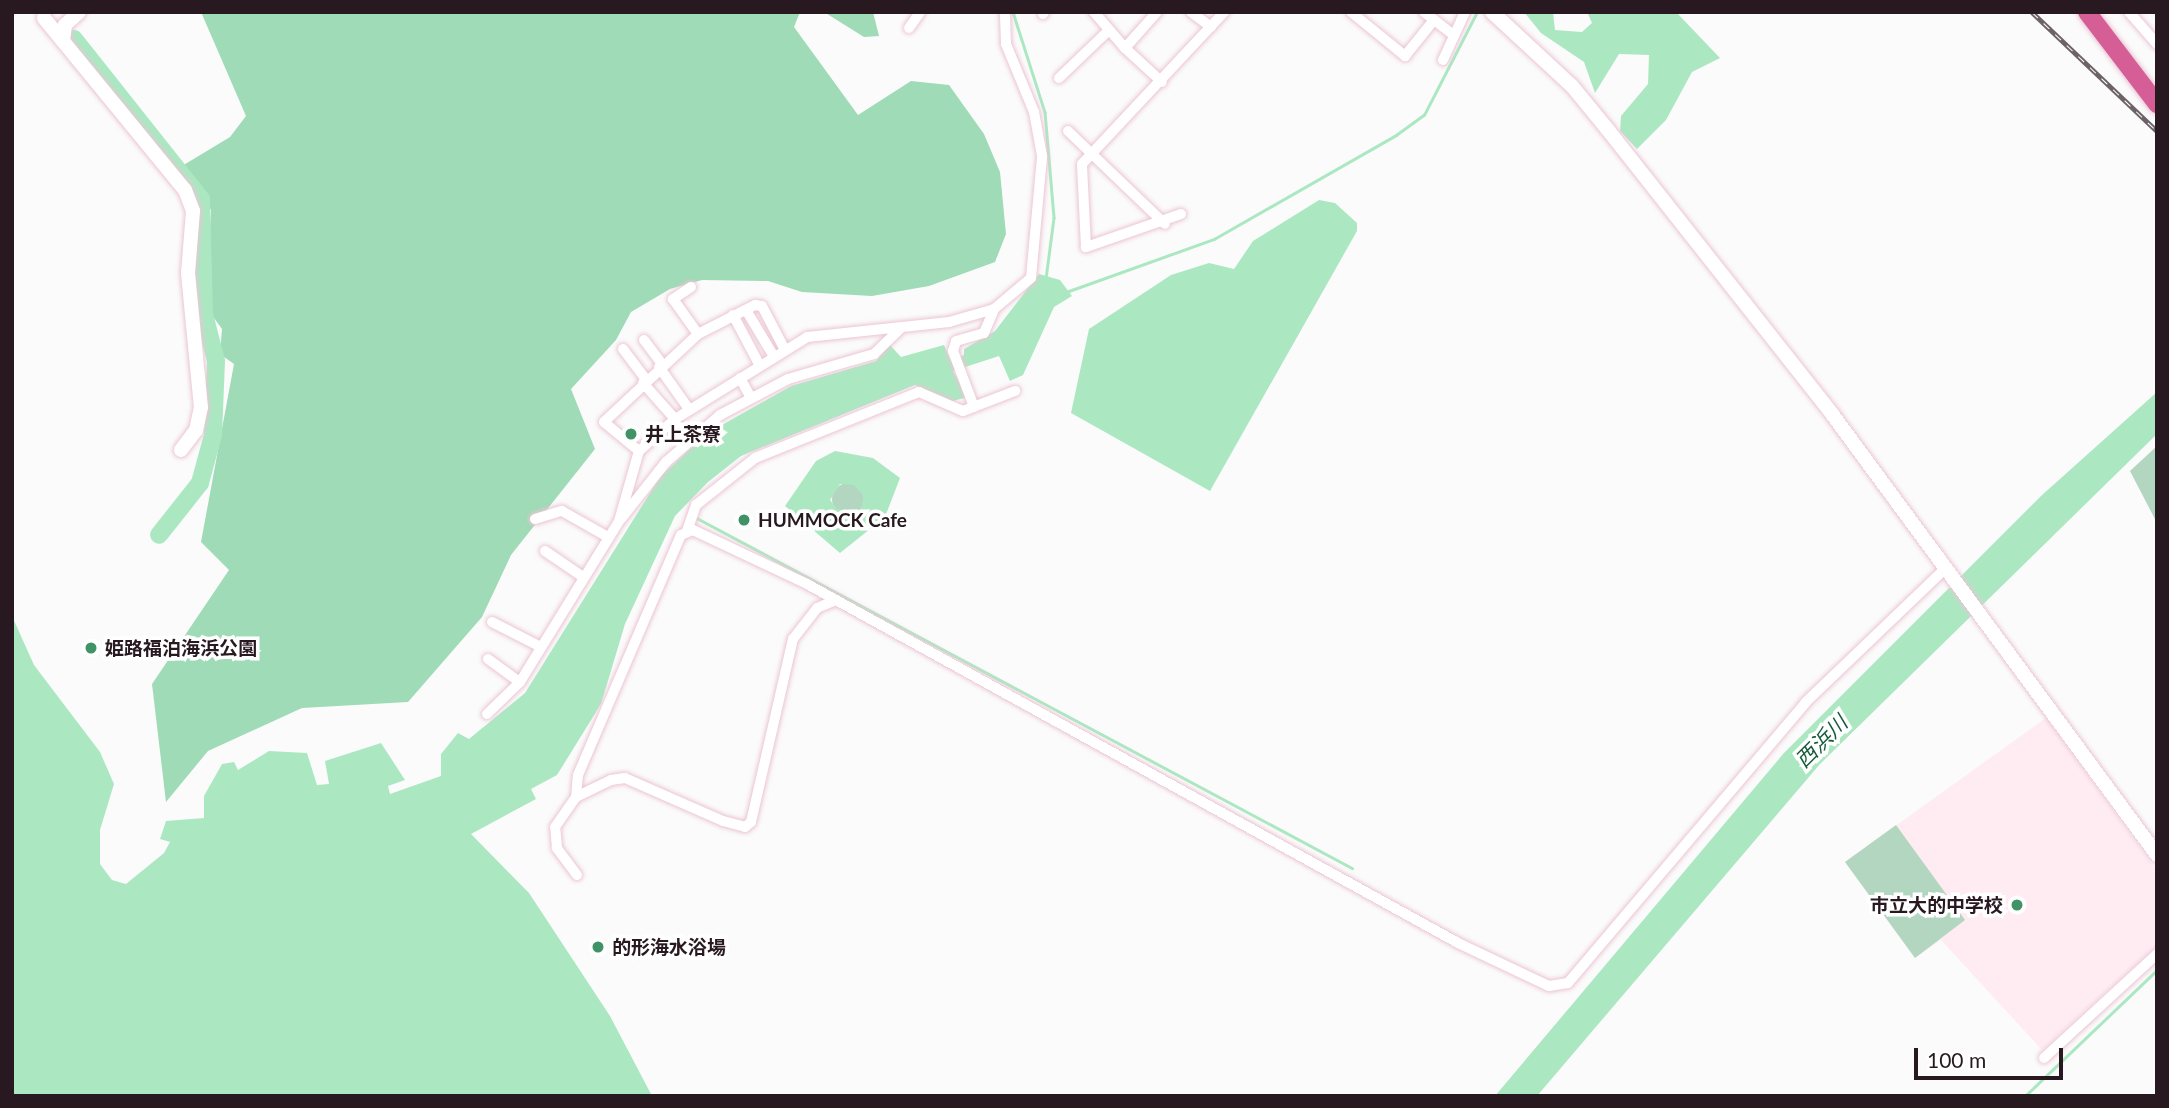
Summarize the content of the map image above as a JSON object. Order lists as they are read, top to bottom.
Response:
{
  "water": ["西浜川"],
  "places": [
    "井上茶寮",
    "HUMMOCK Cafe",
    "姫路福泊海浜公園",
    "市立大的中学校",
    "的形海水浴場"
  ],
  "scale_bar": "100 m"
}
